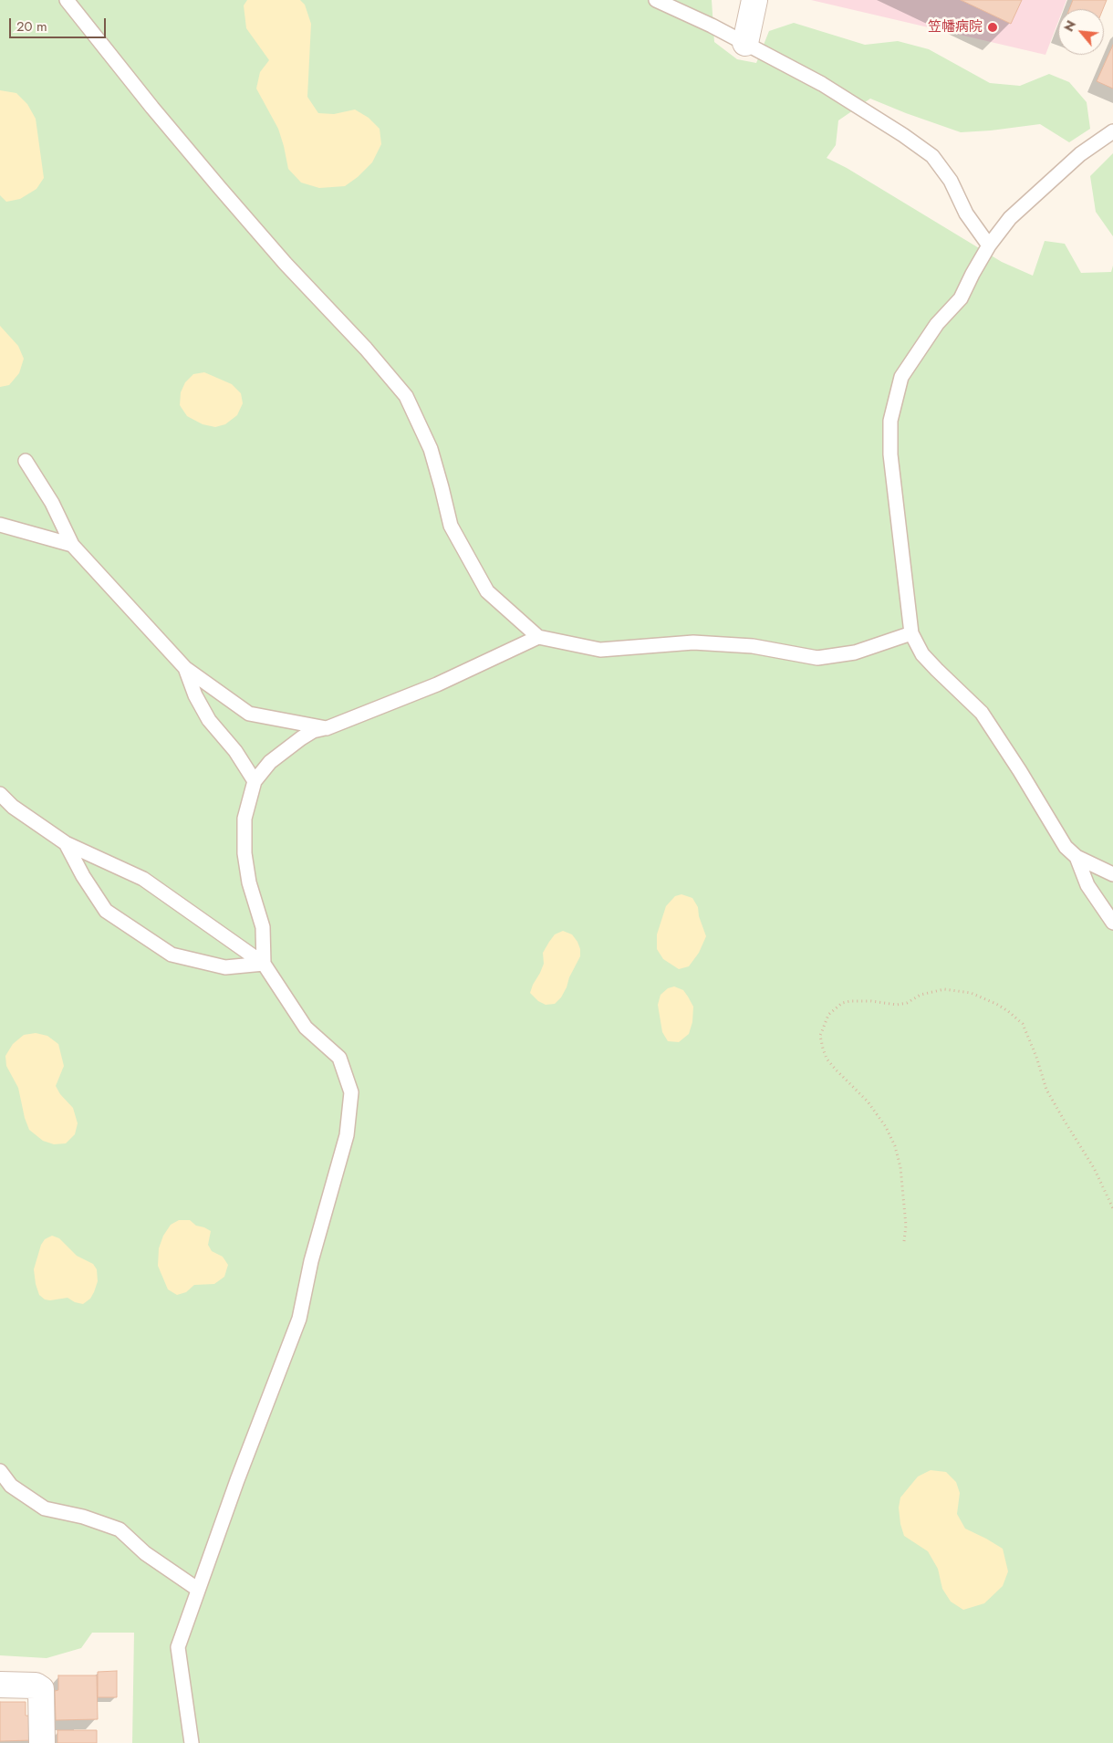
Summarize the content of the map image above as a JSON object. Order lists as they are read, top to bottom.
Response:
{
  "places": ["笠幡病院"],
  "scale_bar": "20 m",
  "north": "top left"
}
